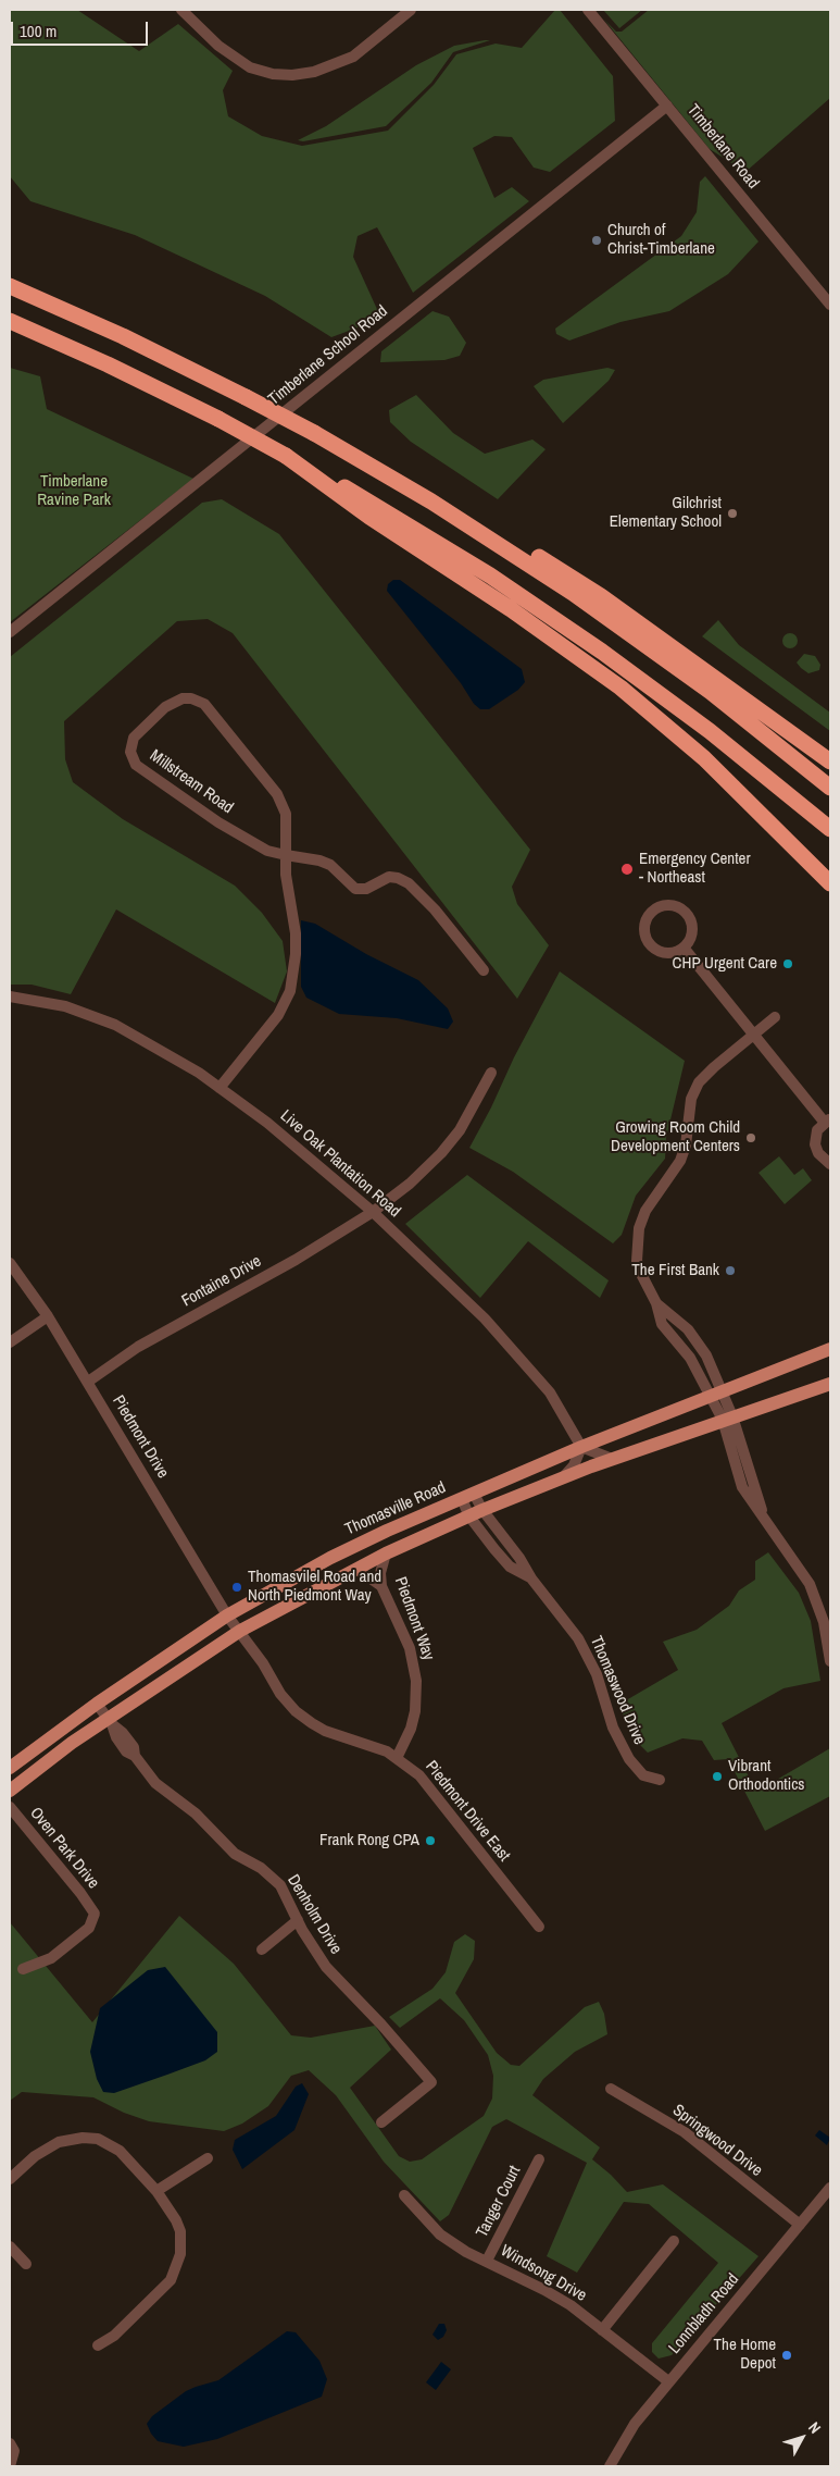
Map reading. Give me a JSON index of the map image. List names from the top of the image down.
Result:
{
  "streets": {
    "main road": ["Thomasville Road"],
    "street": [
      "Timberlane Road",
      "Timberlane School Road",
      "Millstream Road",
      "Live Oak Plantation Road",
      "Fontaine Drive",
      "Piedmont Drive",
      "Piedmont Way",
      "Thomaswood Drive",
      "Piedmont Drive East",
      "Oven Park Drive",
      "Denholm Drive",
      "Springwood Drive",
      "Tanger Court",
      "Windsong Drive",
      "Lonnbladh Road"
    ]
  },
  "crossings": [
    ["Timberlane Road", "Timberlane School Road"],
    ["Millstream Road", "Live Oak Plantation Road"],
    ["Live Oak Plantation Road", "Fontaine Drive"],
    ["Live Oak Plantation Road", "Thomasville Road"],
    ["Fontaine Drive", "Piedmont Drive"],
    ["Piedmont Drive", "Thomasville Road"],
    ["Piedmont Drive", "Piedmont Drive East"],
    ["Thomasville Road", "Thomaswood Drive"],
    ["Thomasville Road", "Denholm Drive"],
    ["Piedmont Way", "Piedmont Drive East"],
    ["Springwood Drive", "Lonnbladh Road"],
    ["Tanger Court", "Windsong Drive"],
    ["Windsong Drive", "Lonnbladh Road"]
  ],
  "parks": ["Timberlane Ravine Park"],
  "places": [
    "Church of Christ-Timberlane",
    "Gilchrist Elementary School",
    "Emergency Center - Northeast",
    "CHP Urgent Care",
    "Growing Room Child Development Centers",
    "The First Bank",
    "Thomasvilel Road and North Piedmont Way",
    "Vibrant Orthodontics",
    "Frank Rong CPA",
    "The Home Depot"
  ],
  "scale_bar": "100 m",
  "north": "top right"
}
